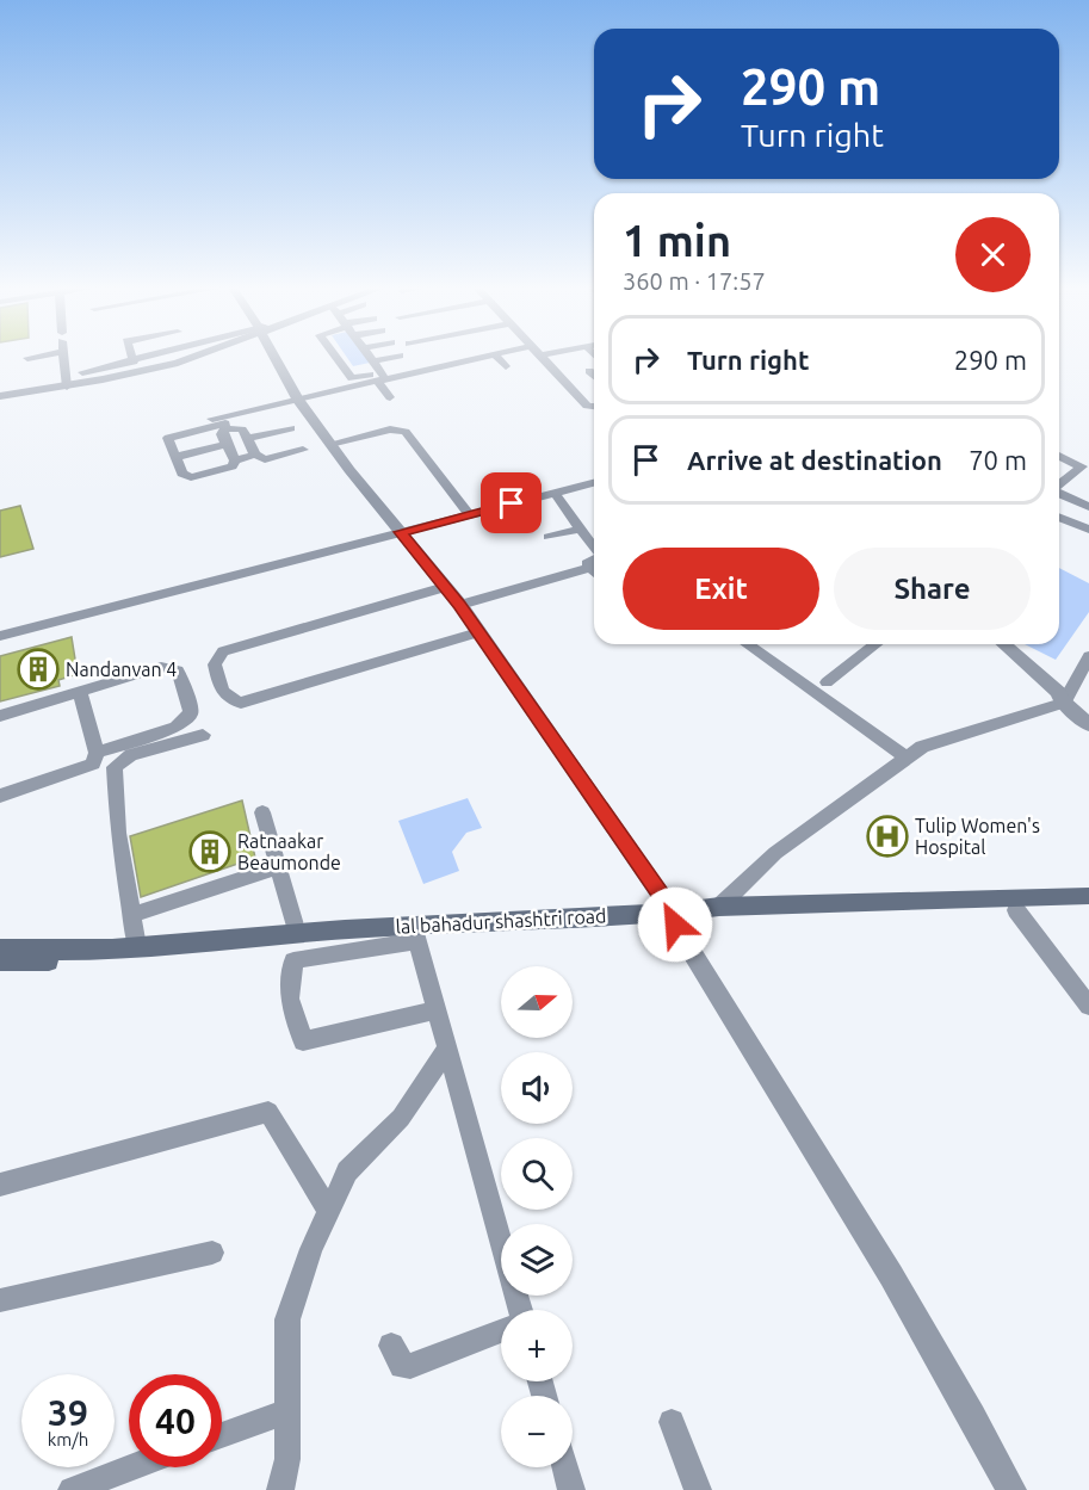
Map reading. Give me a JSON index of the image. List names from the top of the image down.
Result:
{
  "streets": {
    "main road": ["lal bahadur shashtri road"]
  },
  "places": {
    "building": ["Nandanvan 4", "Ratnaakar Beaumonde"],
    "hospital": ["Tulip Women's Hospital"]
  },
  "north": "right",
  "page": {
    "turn": ["290 m", "Turn right"],
    "heading": ["1 min", "360 m · 17:57"],
    "list": [
      {
        "name": "Turn right",
        "value": "290 m"
      },
      {
        "name": "Arrive at destination",
        "value": "70 m"
      }
    ],
    "buttons": ["Exit", "Share"],
    "map_buttons": ["+", "−"],
    "speed": "39 km/h",
    "limit": "40"
  }
}
